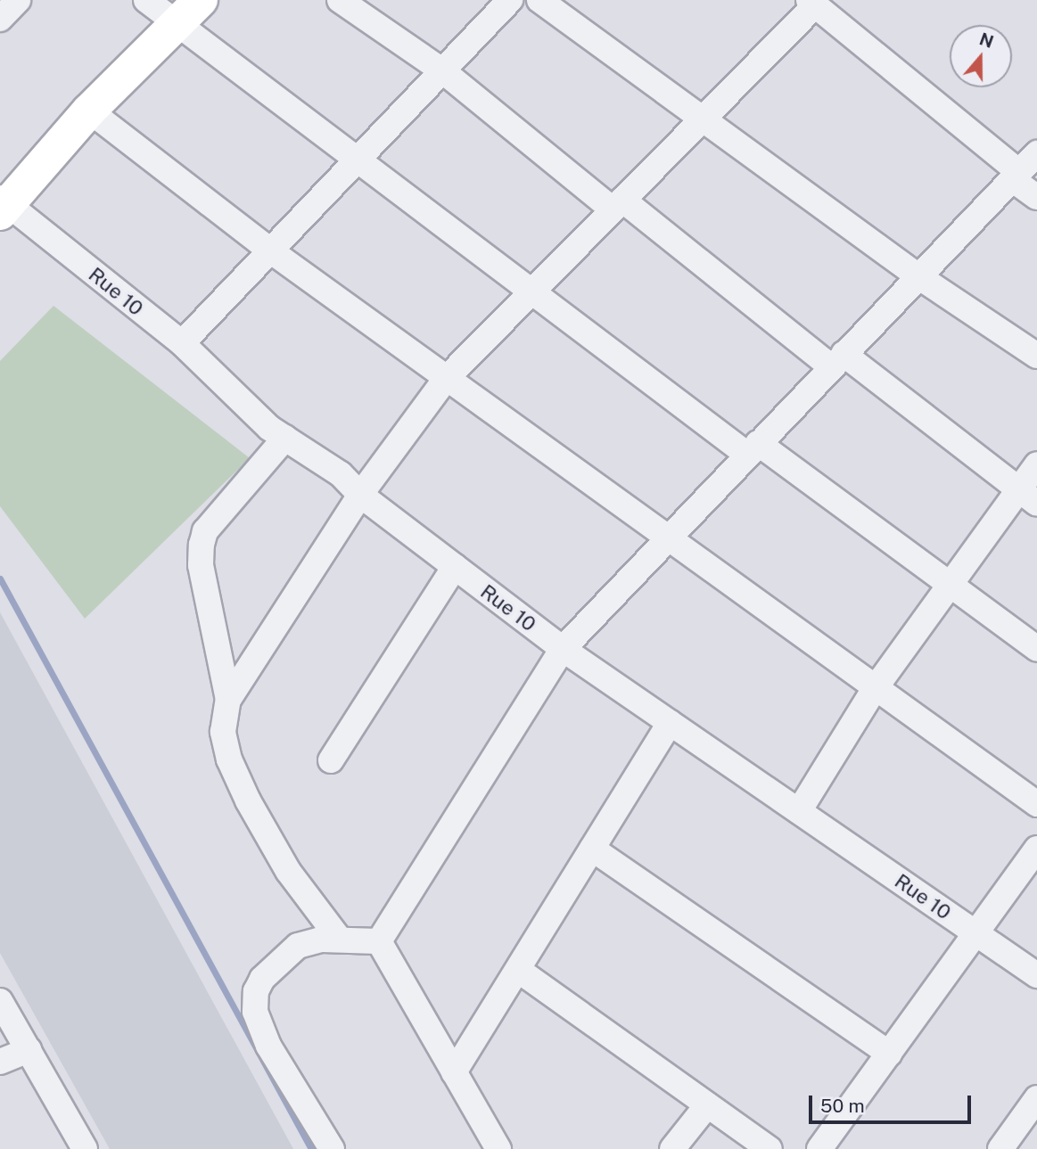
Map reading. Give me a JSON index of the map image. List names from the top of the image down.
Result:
{
  "streets": {
    "street": ["Rue 10"]
  },
  "scale_bar": "50 m",
  "north": "top"
}
